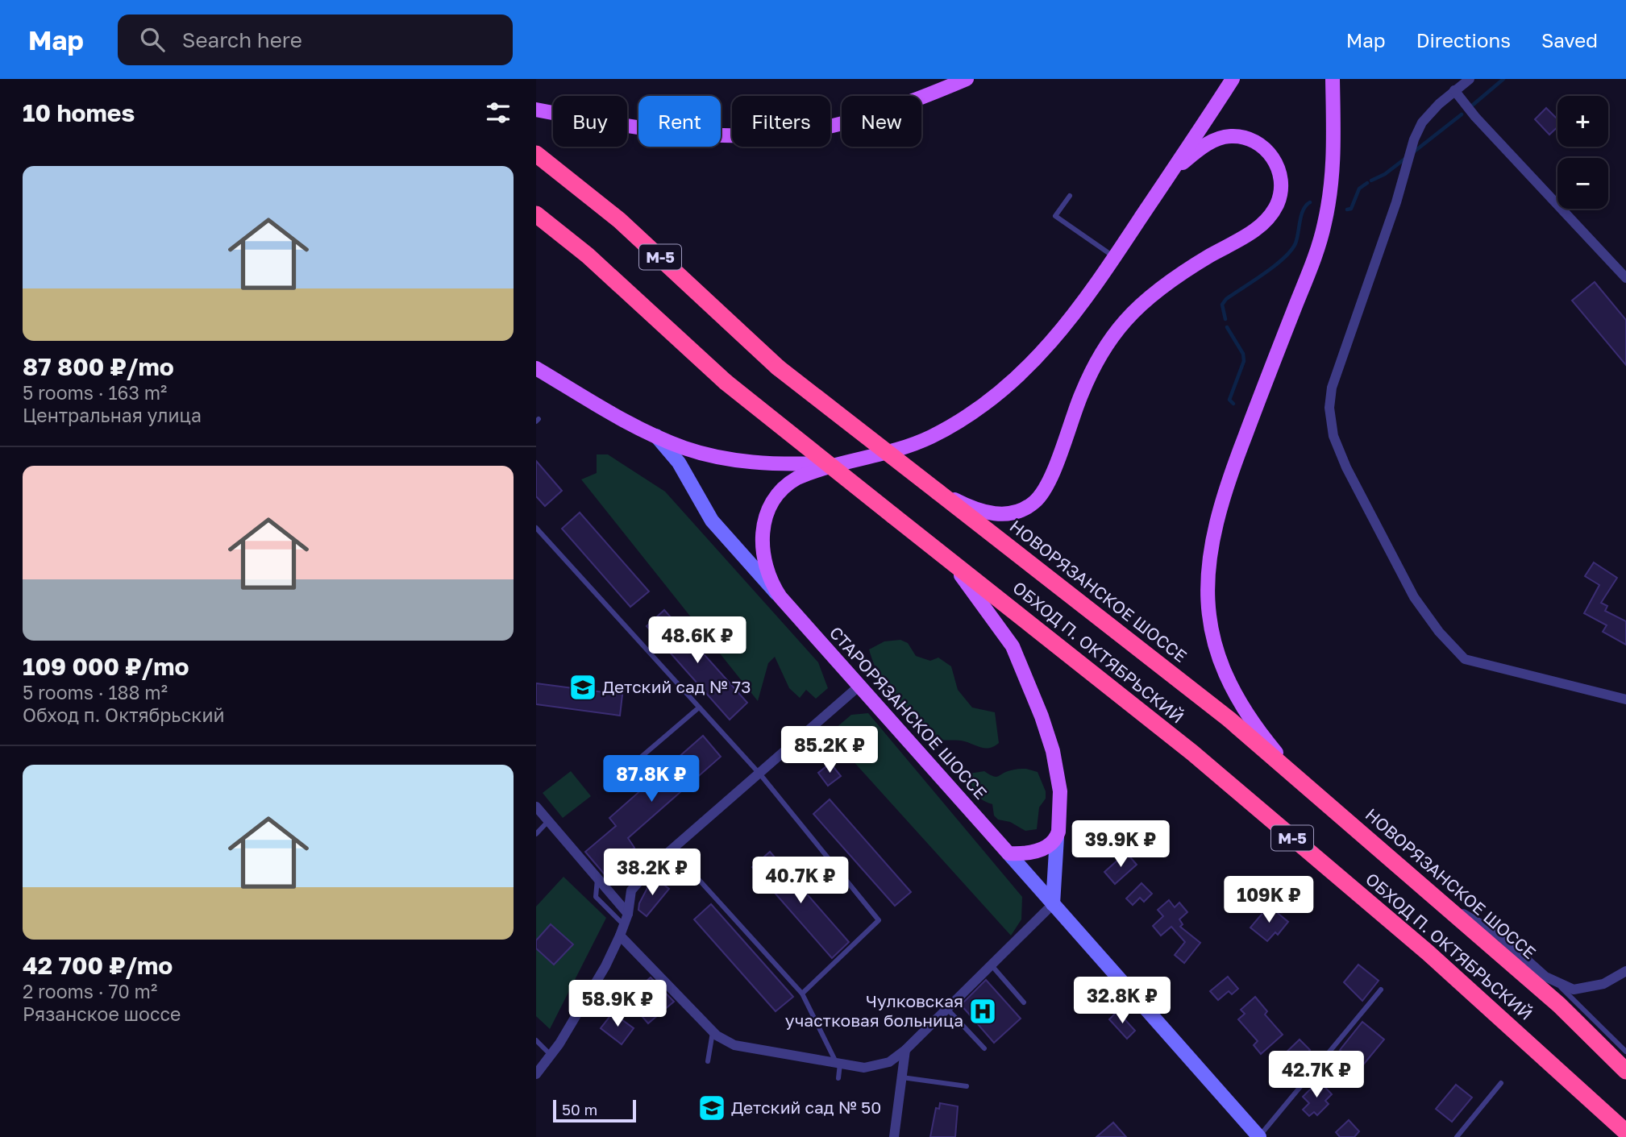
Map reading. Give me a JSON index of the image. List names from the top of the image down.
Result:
{
  "streets": {
    "highway": ["М-5", "НОВОРЯЗАНСКОЕ ШОССЕ", "ОБХОД П. ОКТЯБРЬСКИЙ"],
    "main road": ["СТАРОРЯЗАНСКОЕ ШОССЕ"]
  },
  "places": {
    "school or university": ["Детский сад № 73", "Детский сад № 50"],
    "hospital": ["Чулковская участковая больница"]
  },
  "scale_bar": "50 m",
  "page": {
    "header": "Map",
    "search": "Search here",
    "nav": ["Map", "Directions", "Saved"],
    "heading": "10 homes",
    "map_buttons": ["+", "−"],
    "chip": [
      "Buy",
      "Rent",
      "Filters",
      "New"
    ],
    "list": [
      {
        "name": "87 800 ₽/mo",
        "note": "5 rooms · 163 m² · Центральная улица"
      },
      {
        "name": "109 000 ₽/mo",
        "note": "5 rooms · 188 m² · Обход п. Октябрьский"
      },
      {
        "name": "42 700 ₽/mo",
        "note": "2 rooms · 70 m² · Рязанское шоссе"
      }
    ],
    "price": [
      "48.6K ₽",
      "85.2K ₽",
      "87.8K ₽",
      "39.9K ₽",
      "38.2K ₽",
      "40.7K ₽",
      "109K ₽",
      "32.8K ₽",
      "58.9K ₽",
      "42.7K ₽"
    ],
    "scale": "50 m"
  }
}
